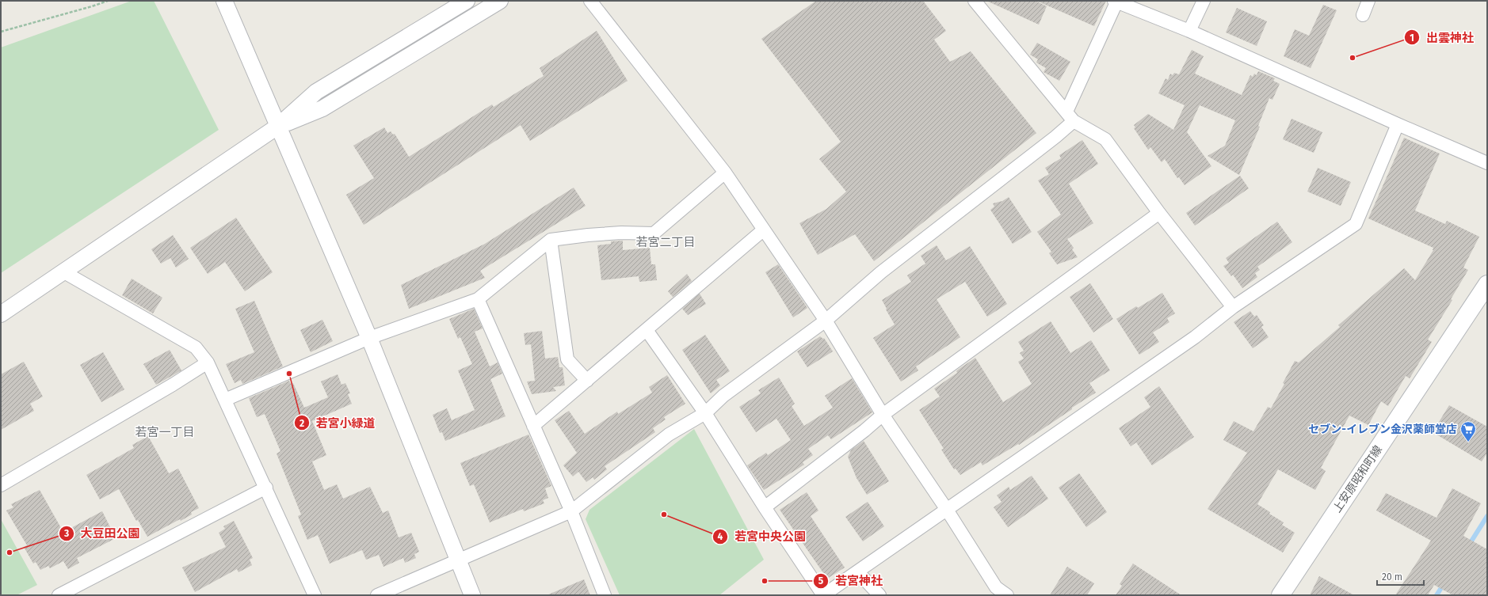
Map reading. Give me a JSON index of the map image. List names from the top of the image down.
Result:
{
  "streets": {
    "main road": ["上安原昭和町線"]
  },
  "districts": ["若宮二丁目", "若宮一丁目"],
  "places": {
    "other": [
      "出雲神社",
      "若宮小緑道",
      "若宮中央公園",
      "大豆田公園",
      "若宮神社"
    ],
    "supermarket": ["セブン-イレブン金沢薬師堂店"]
  },
  "scale_bar": "20 m"
}
